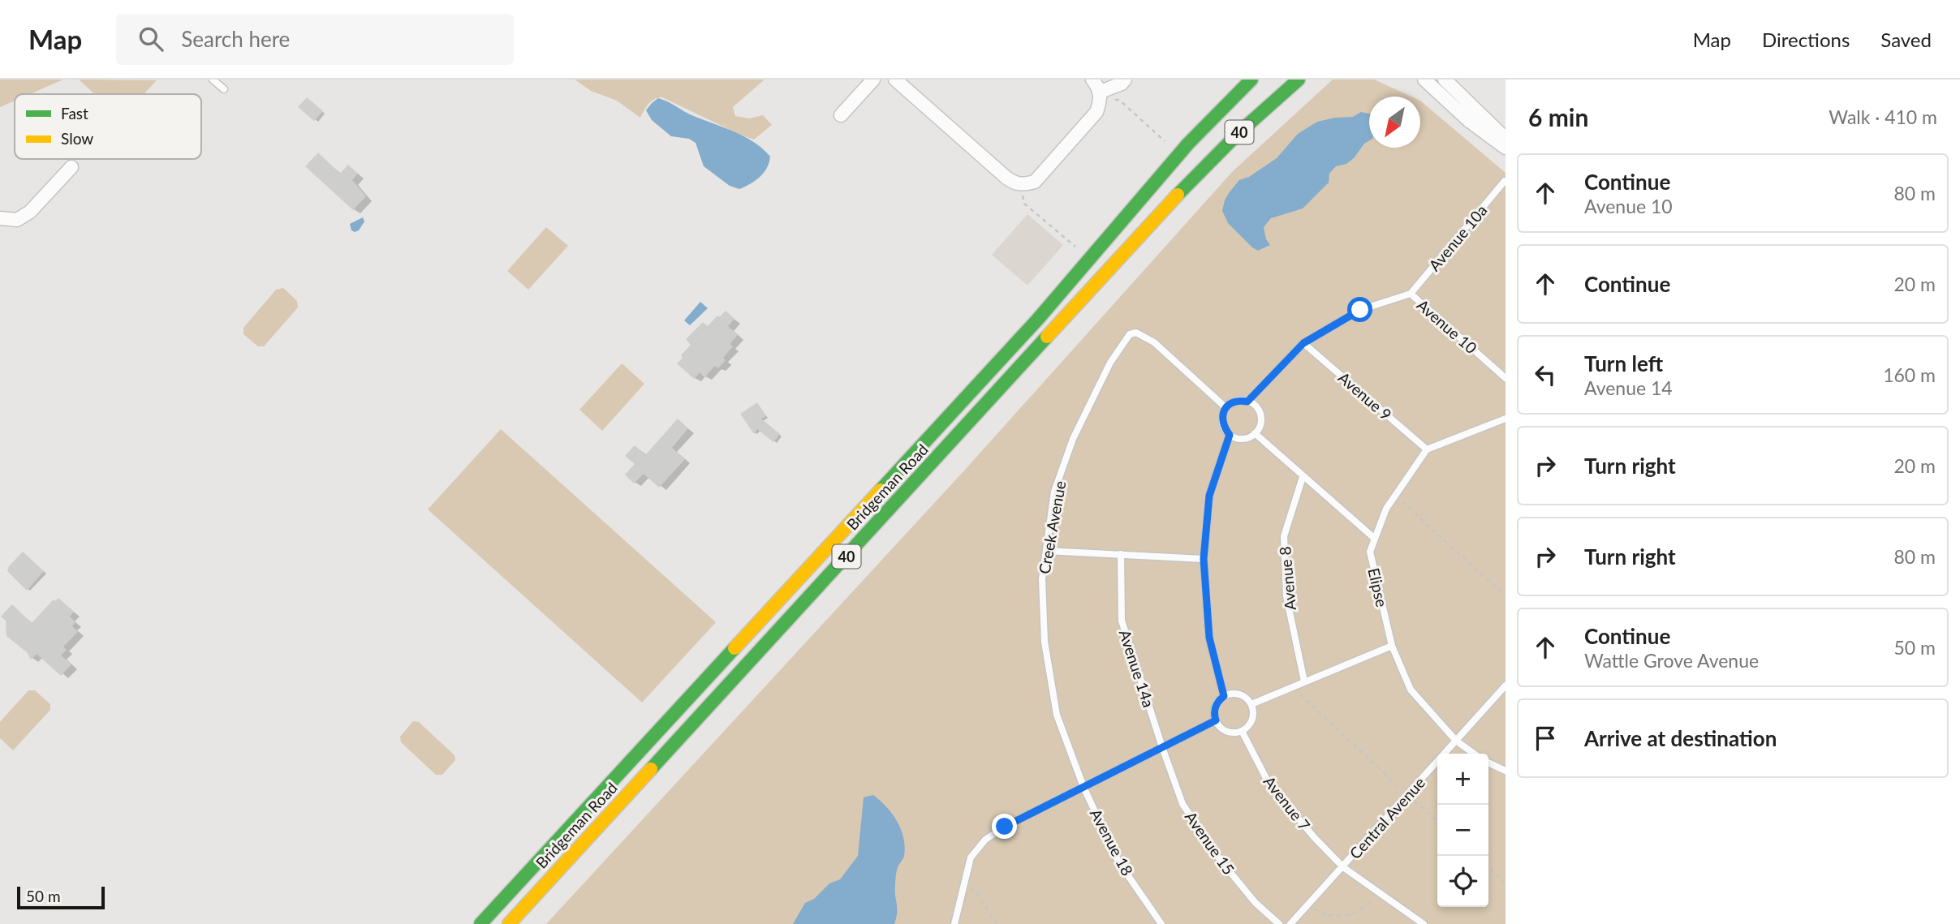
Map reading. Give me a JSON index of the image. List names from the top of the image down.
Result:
{
  "streets": {
    "main road": ["40", "Bridgeman Road"],
    "lane": [
      "Avenue 10a",
      "Avenue 10",
      "Avenue 9",
      "Creek Avenue",
      "Avenue 8",
      "Elipse",
      "Avenue 14a",
      "Avenue 7",
      "Central Avenue",
      "Avenue 18",
      "Avenue 15"
    ]
  },
  "crossings": [
    ["Avenue 10a", "Avenue 10"],
    ["Avenue 10", "Avenue 9"],
    ["Avenue 10", "Creek Avenue"],
    ["Avenue 9", "Elipse"],
    ["Creek Avenue", "Avenue 18"],
    ["Elipse", "Central Avenue"],
    ["Avenue 14a", "Avenue 15"],
    ["Avenue 7", "Central Avenue"]
  ],
  "legend": ["Fast", "Slow"],
  "scale_bar": "50 m",
  "north": "bottom left",
  "page": {
    "header": "Map",
    "search": "Search here",
    "nav": ["Map", "Directions", "Saved"],
    "heading": ["6 min", "Walk · 410 m"],
    "list": [
      ["Continue", "Avenue 10", "80 m"],
      ["Continue", "20 m"],
      ["Turn left", "Avenue 14", "160 m"],
      ["Turn right", "20 m"],
      ["Turn right", "80 m"],
      ["Continue", "Wattle Grove Avenue", "50 m"],
      "Arrive at destination"
    ],
    "map_buttons": ["+", "−"],
    "scale": "50 m"
  }
}
